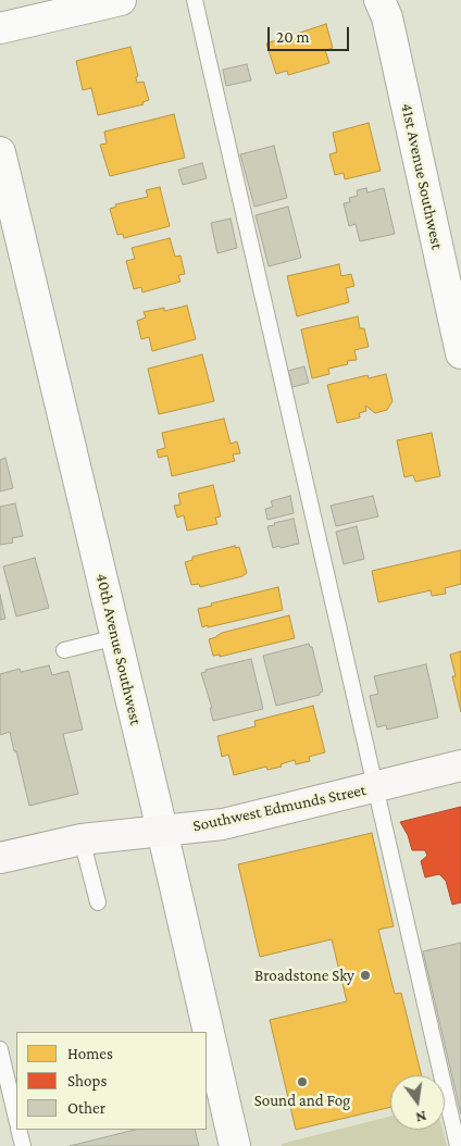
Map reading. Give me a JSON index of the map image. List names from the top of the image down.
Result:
{
  "streets": {
    "street": ["41st Avenue Southwest", "40th Avenue Southwest", "Southwest Edmunds Street"]
  },
  "crossings": [
    ["40th Avenue Southwest", "Southwest Edmunds Street"]
  ],
  "places": ["Broadstone Sky", "Sound and Fog"],
  "legend": ["Homes", "Shops", "Other"],
  "scale_bar": "20 m",
  "north": "bottom"
}
